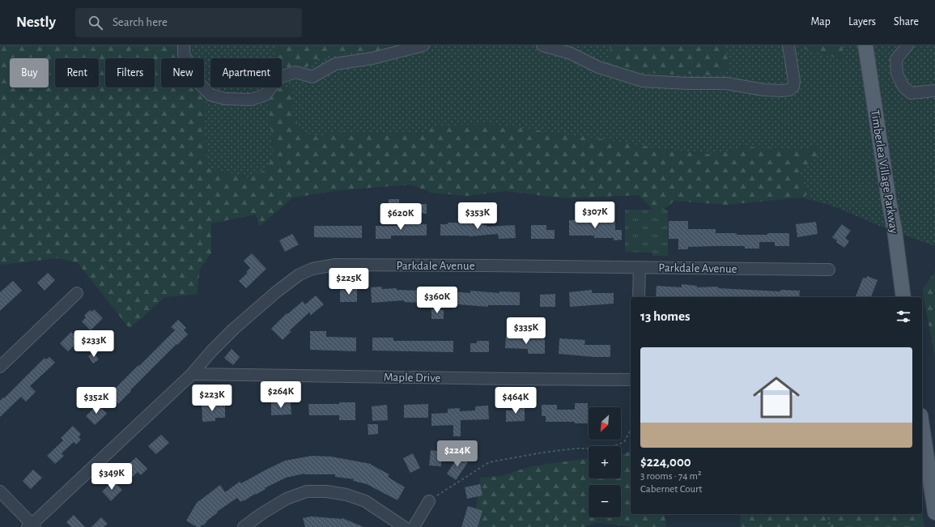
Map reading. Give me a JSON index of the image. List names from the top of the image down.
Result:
{
  "streets": {
    "main road": ["Timberlea Village Parkway"],
    "street": ["Parkdale Avenue", "Maple Drive"]
  },
  "crossings": [
    ["Parkdale Avenue", "Maple Drive"]
  ],
  "north": "bottom left",
  "page": {
    "header": "Nestly",
    "search": "Search here",
    "nav": ["Map", "Layers", "Share"],
    "chip": [
      "Buy",
      "Rent",
      "Filters",
      "New",
      "Apartment"
    ],
    "price": [
      "$307K",
      "$353K",
      "$620K",
      "$225K",
      "$360K",
      "$335K",
      "$233K",
      "$264K",
      "$223K",
      "$352K",
      "$464K",
      "$224K",
      "$349K"
    ],
    "heading": "13 homes",
    "list": [
      {
        "name": "$224,000",
        "note": "3 rooms · 74 m² · Cabernet Court"
      }
    ],
    "map_buttons": ["+", "−"]
  }
}
